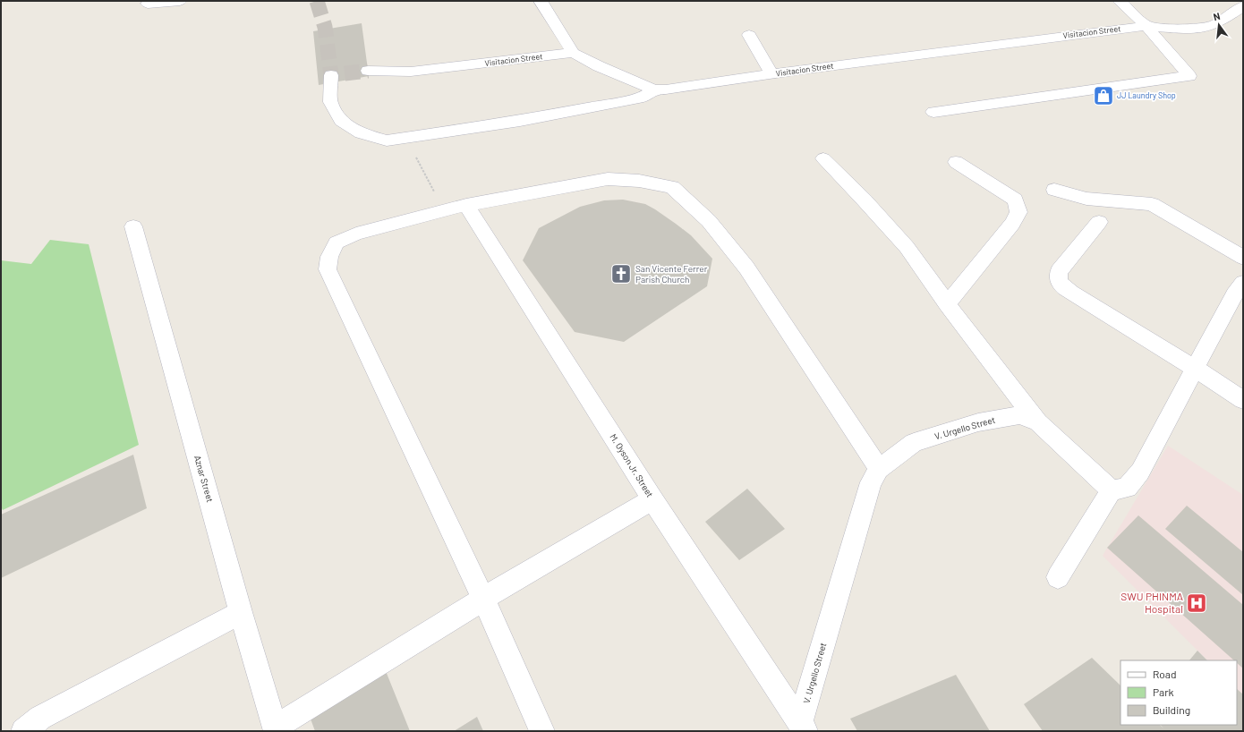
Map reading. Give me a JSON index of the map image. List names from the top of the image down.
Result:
{
  "streets": {
    "street": [
      "Visitacion Street",
      "V. Urgello Street",
      "M. Oyson Jr. Street",
      "Aznar Street"
    ]
  },
  "crossings": [
    ["V. Urgello Street", "M. Oyson Jr. Street"]
  ],
  "places": {
    "shop": ["JJ Laundry Shop"],
    "church": ["San Vicente Ferrer Parish Church"],
    "hospital": ["SWU PHINMA Hospital"]
  },
  "legend": ["Road", "Park", "Building"],
  "north": "top"
}
